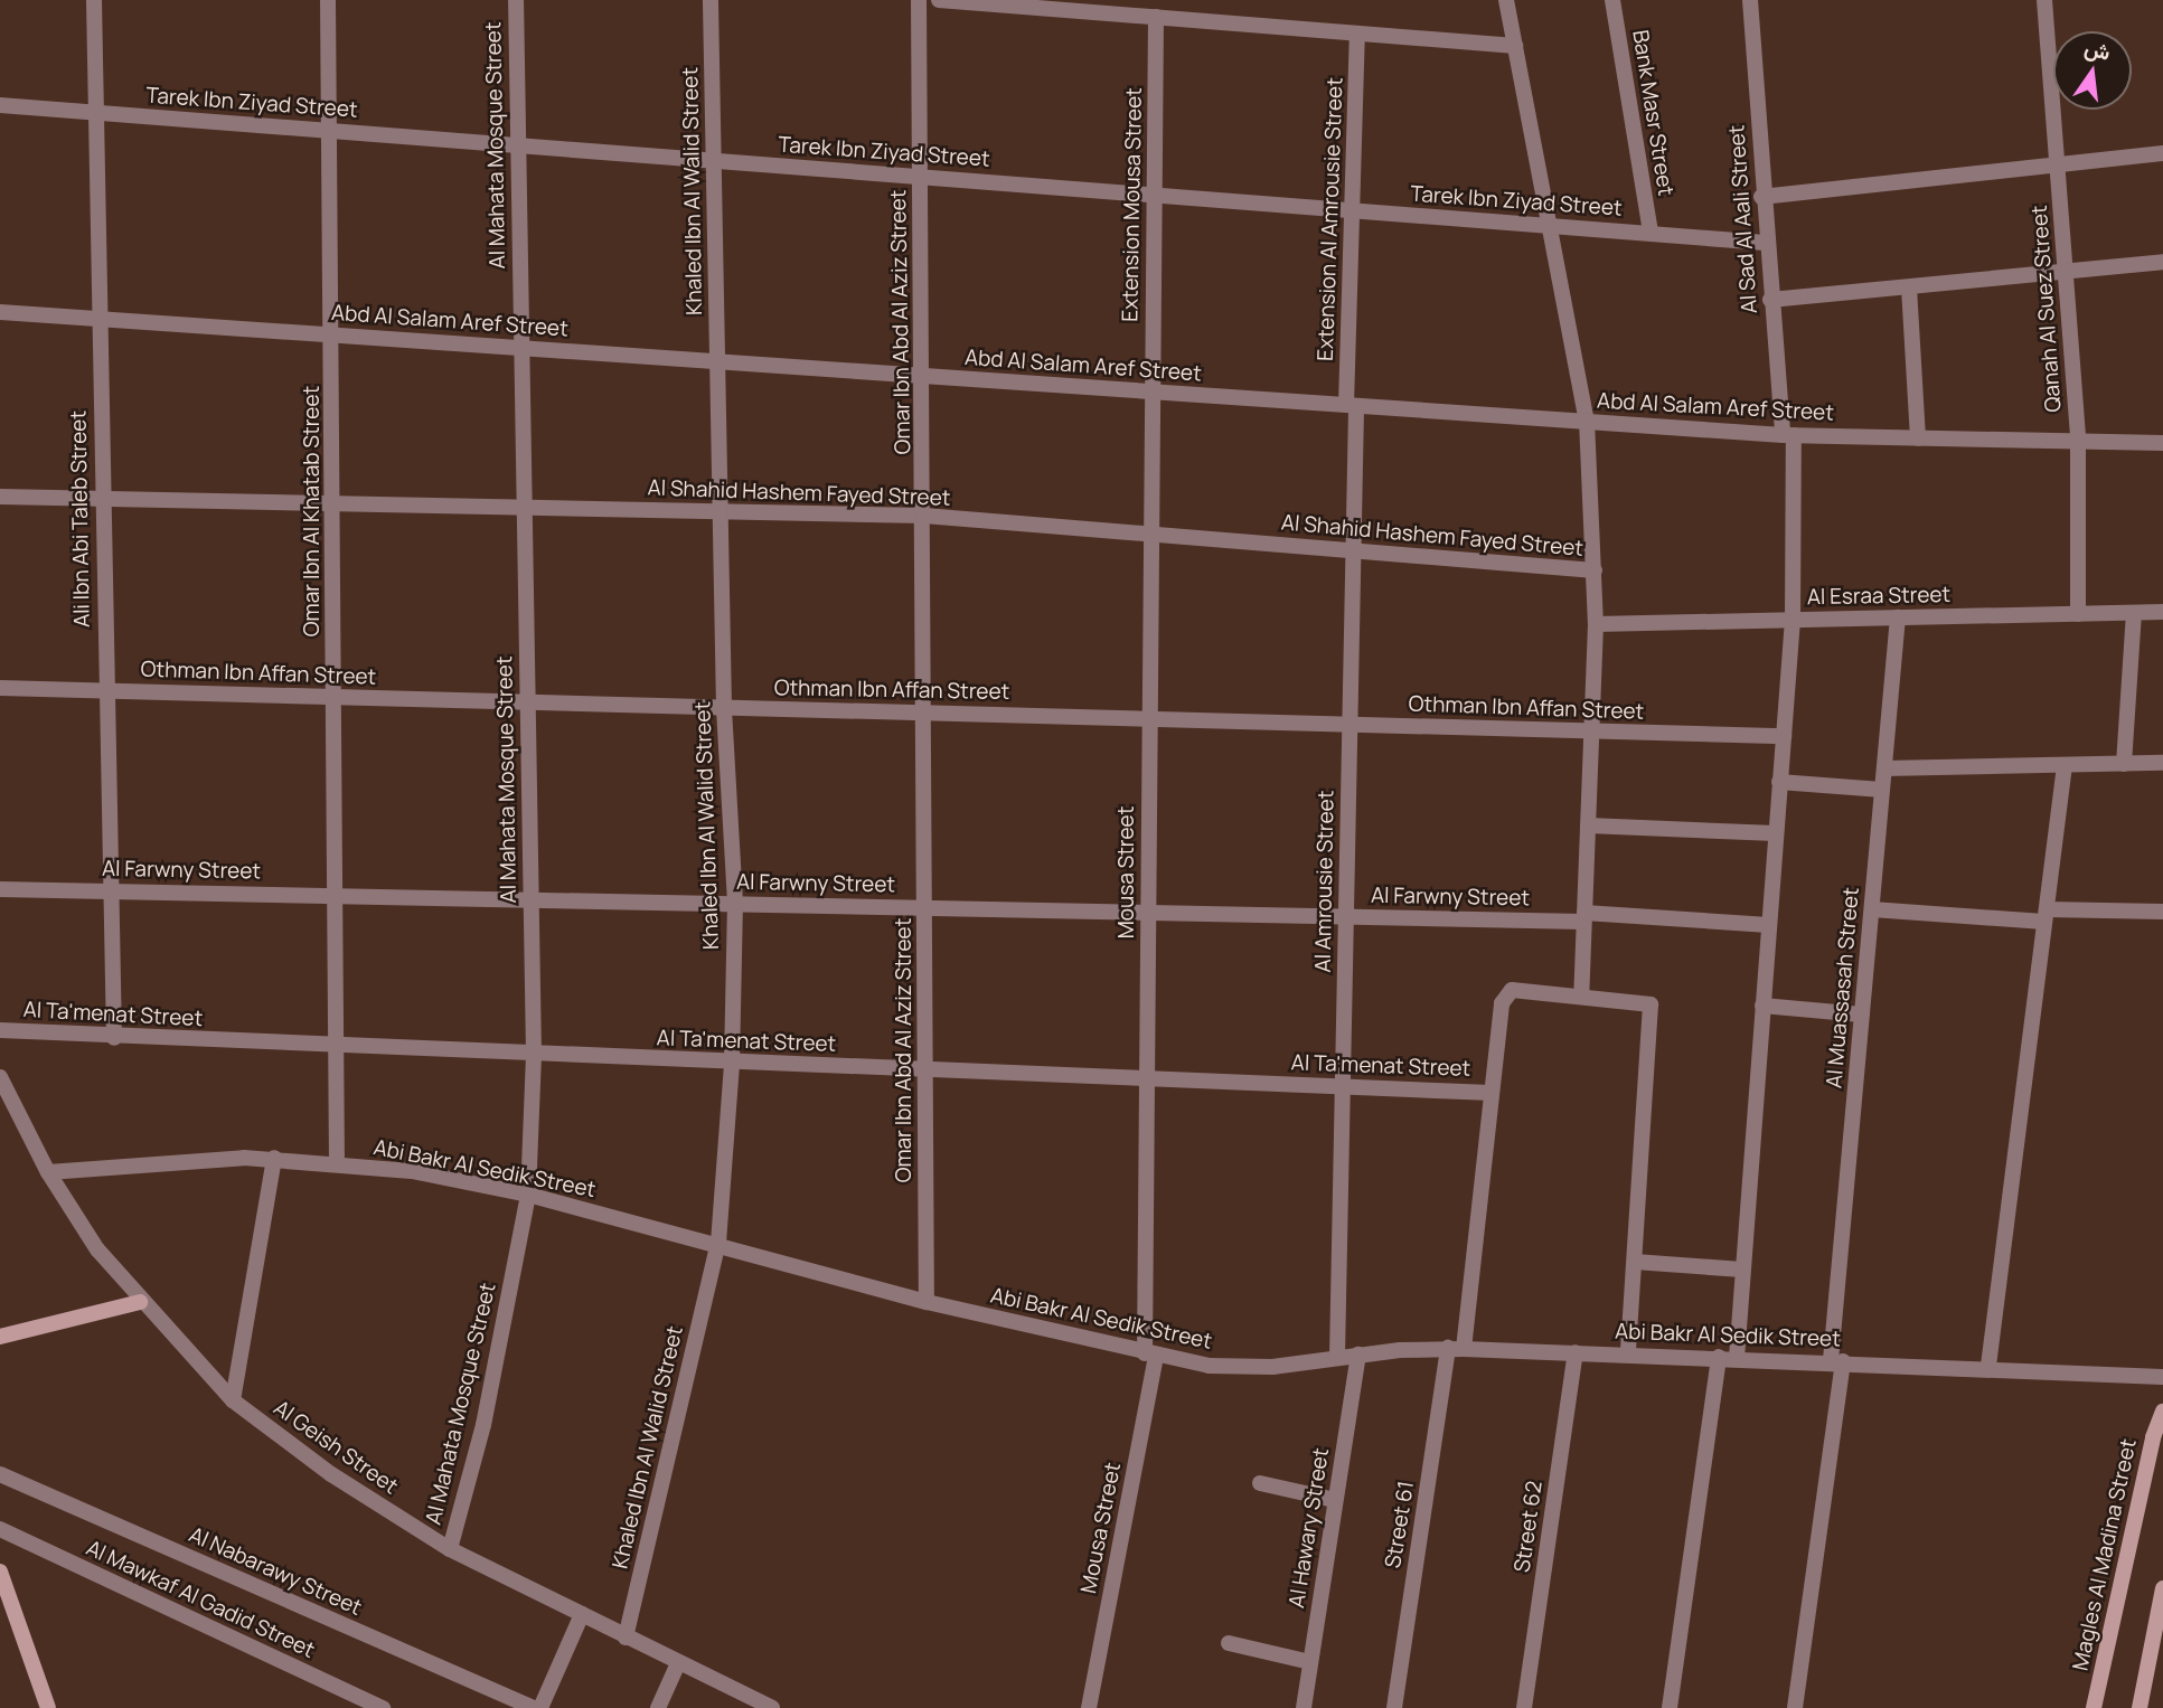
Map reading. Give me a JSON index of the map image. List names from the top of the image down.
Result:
{
  "streets": {
    "street": [
      "Tarek Ibn Ziyad Street",
      "Bank Masr Street",
      "Al Mahata Mosque Street",
      "Khaled Ibn Al Walid Street",
      "Extension Mousa Street",
      "Extension Al Amrousie Street",
      "Al Sad Al Aali Street",
      "Qanah Al Suez Street",
      "Abd Al Salam Aref Street",
      "Omar Ibn Abd Al Aziz Street",
      "Al Shahid Hashem Fayed Street",
      "Omar Ibn Al Khatab Street",
      "Ali Ibn Abi Taleb Street",
      "Al Esraa Street",
      "Othman Ibn Affan Street",
      "Al Farwny Street",
      "Mousa Street",
      "Al Amrousie Street",
      "Al Muassasah Street",
      "Al Ta'menat Street",
      "Abi Bakr Al Sedik Street",
      "Al Geish Street",
      "Street 61",
      "Street 62",
      "Al Hawary Street",
      "Magles Al Madina Street",
      "Al Nabarawy Street",
      "Al Mawkaf Al Gadid Street"
    ]
  },
  "crossings": [
    ["Tarek Ibn Ziyad Street", "Bank Masr Street"],
    ["Tarek Ibn Ziyad Street", "Al Mahata Mosque Street"],
    ["Tarek Ibn Ziyad Street", "Khaled Ibn Al Walid Street"],
    ["Tarek Ibn Ziyad Street", "Extension Mousa Street"],
    ["Tarek Ibn Ziyad Street", "Extension Al Amrousie Street"],
    ["Tarek Ibn Ziyad Street", "Al Sad Al Aali Street"],
    ["Tarek Ibn Ziyad Street", "Omar Ibn Abd Al Aziz Street"],
    ["Tarek Ibn Ziyad Street", "Omar Ibn Al Khatab Street"],
    ["Tarek Ibn Ziyad Street", "Ali Ibn Abi Taleb Street"],
    ["Al Mahata Mosque Street", "Abd Al Salam Aref Street"],
    ["Al Mahata Mosque Street", "Al Shahid Hashem Fayed Street"],
    ["Al Mahata Mosque Street", "Othman Ibn Affan Street"],
    ["Al Mahata Mosque Street", "Al Farwny Street"],
    ["Al Mahata Mosque Street", "Al Ta'menat Street"],
    ["Al Mahata Mosque Street", "Abi Bakr Al Sedik Street"],
    ["Al Mahata Mosque Street", "Al Geish Street"],
    ["Khaled Ibn Al Walid Street", "Abd Al Salam Aref Street"],
    ["Khaled Ibn Al Walid Street", "Al Shahid Hashem Fayed Street"],
    ["Khaled Ibn Al Walid Street", "Othman Ibn Affan Street"],
    ["Khaled Ibn Al Walid Street", "Al Farwny Street"],
    ["Khaled Ibn Al Walid Street", "Al Ta'menat Street"],
    ["Khaled Ibn Al Walid Street", "Abi Bakr Al Sedik Street"],
    ["Khaled Ibn Al Walid Street", "Al Geish Street"],
    ["Extension Mousa Street", "Abd Al Salam Aref Street"],
    ["Extension Mousa Street", "Mousa Street"],
    ["Extension Al Amrousie Street", "Abd Al Salam Aref Street"],
    ["Extension Al Amrousie Street", "Al Amrousie Street"],
    ["Al Sad Al Aali Street", "Abd Al Salam Aref Street"],
    ["Al Sad Al Aali Street", "Al Esraa Street"],
    ["Al Sad Al Aali Street", "Othman Ibn Affan Street"],
    ["Al Sad Al Aali Street", "Al Farwny Street"],
    ["Al Sad Al Aali Street", "Abi Bakr Al Sedik Street"],
    ["Qanah Al Suez Street", "Abd Al Salam Aref Street"],
    ["Qanah Al Suez Street", "Al Esraa Street"],
    ["Abd Al Salam Aref Street", "Omar Ibn Abd Al Aziz Street"],
    ["Abd Al Salam Aref Street", "Omar Ibn Al Khatab Street"],
    ["Abd Al Salam Aref Street", "Ali Ibn Abi Taleb Street"],
    ["Abd Al Salam Aref Street", "Mousa Street"],
    ["Abd Al Salam Aref Street", "Al Amrousie Street"],
    ["Omar Ibn Abd Al Aziz Street", "Al Shahid Hashem Fayed Street"],
    ["Omar Ibn Abd Al Aziz Street", "Othman Ibn Affan Street"],
    ["Omar Ibn Abd Al Aziz Street", "Al Farwny Street"],
    ["Omar Ibn Abd Al Aziz Street", "Al Ta'menat Street"],
    ["Omar Ibn Abd Al Aziz Street", "Abi Bakr Al Sedik Street"],
    ["Al Shahid Hashem Fayed Street", "Omar Ibn Al Khatab Street"],
    ["Al Shahid Hashem Fayed Street", "Ali Ibn Abi Taleb Street"],
    ["Al Shahid Hashem Fayed Street", "Mousa Street"],
    ["Al Shahid Hashem Fayed Street", "Al Amrousie Street"],
    ["Omar Ibn Al Khatab Street", "Othman Ibn Affan Street"],
    ["Omar Ibn Al Khatab Street", "Al Farwny Street"],
    ["Omar Ibn Al Khatab Street", "Al Ta'menat Street"],
    ["Omar Ibn Al Khatab Street", "Abi Bakr Al Sedik Street"],
    ["Ali Ibn Abi Taleb Street", "Othman Ibn Affan Street"],
    ["Ali Ibn Abi Taleb Street", "Al Farwny Street"],
    ["Ali Ibn Abi Taleb Street", "Al Ta'menat Street"],
    ["Al Esraa Street", "Al Muassasah Street"],
    ["Othman Ibn Affan Street", "Mousa Street"],
    ["Othman Ibn Affan Street", "Al Amrousie Street"],
    ["Al Farwny Street", "Mousa Street"],
    ["Al Farwny Street", "Al Amrousie Street"],
    ["Mousa Street", "Al Ta'menat Street"],
    ["Mousa Street", "Abi Bakr Al Sedik Street"],
    ["Al Amrousie Street", "Al Ta'menat Street"],
    ["Al Amrousie Street", "Abi Bakr Al Sedik Street"],
    ["Al Muassasah Street", "Abi Bakr Al Sedik Street"],
    ["Al Ta'menat Street", "Street 61"],
    ["Abi Bakr Al Sedik Street", "Al Geish Street"],
    ["Abi Bakr Al Sedik Street", "Street 61"],
    ["Abi Bakr Al Sedik Street", "Street 62"],
    ["Abi Bakr Al Sedik Street", "Al Hawary Street"]
  ],
  "north": "top"
}
